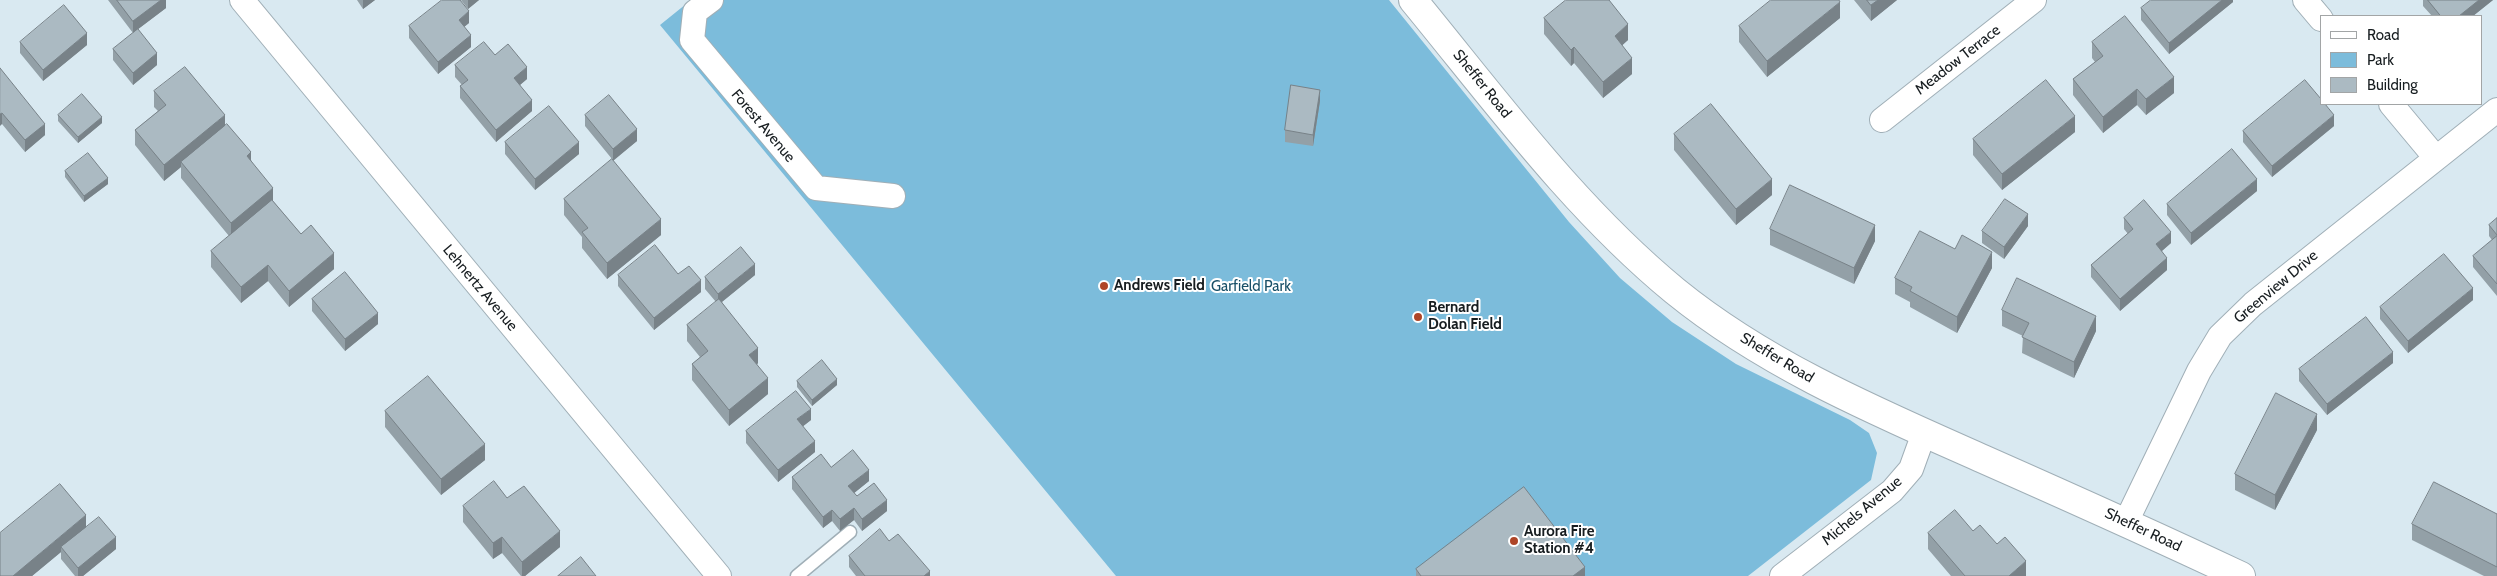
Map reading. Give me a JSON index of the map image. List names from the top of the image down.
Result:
{
  "streets": {
    "street": [
      "Meadow Terrace",
      "Sheffer Road",
      "Forest Avenue",
      "Greenview Drive",
      "Lehnertz Avenue",
      "Michels Avenue"
    ]
  },
  "crossings": [
    ["Sheffer Road", "Greenview Drive"],
    ["Sheffer Road", "Michels Avenue"]
  ],
  "parks": ["Garfield Park"],
  "places": ["Andrews Field", "Bernard Dolan Field", "Aurora Fire Station #4"],
  "legend": ["Road", "Park", "Building"]
}
